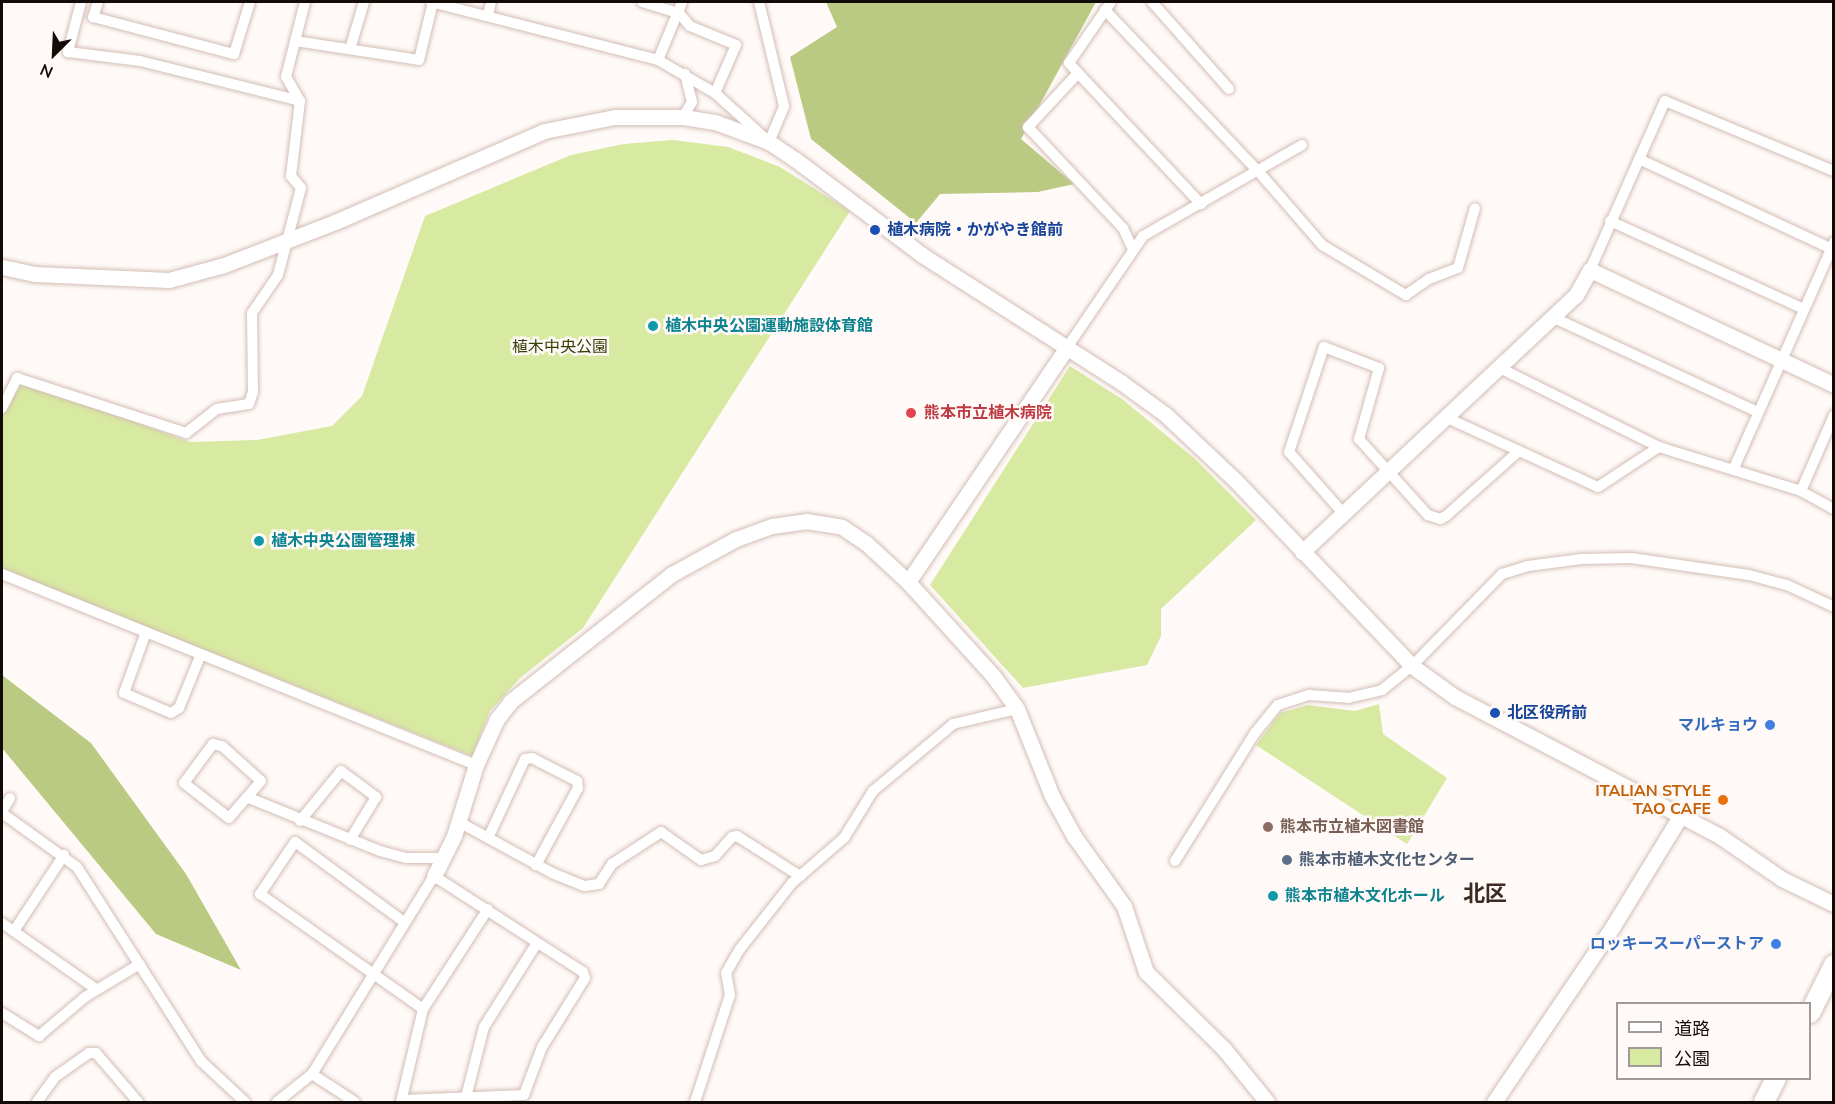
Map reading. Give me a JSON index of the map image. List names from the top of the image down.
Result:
{
  "districts": ["北区"],
  "parks": ["植木中央公園"],
  "places": [
    "植木病院・かがやき館前",
    "植木中央公園運動施設体育館",
    "熊本市立植木病院",
    "植木中央公園管理棟",
    "北区役所前",
    "マルキョウ",
    "ITALIAN STYLE TAO CAFE",
    "熊本市立植木図書館",
    "熊本市植木文化センター",
    "熊本市植木文化ホール",
    "ロッキースーパーストア"
  ],
  "legend": ["道路", "公園"],
  "north": "bottom left"
}
